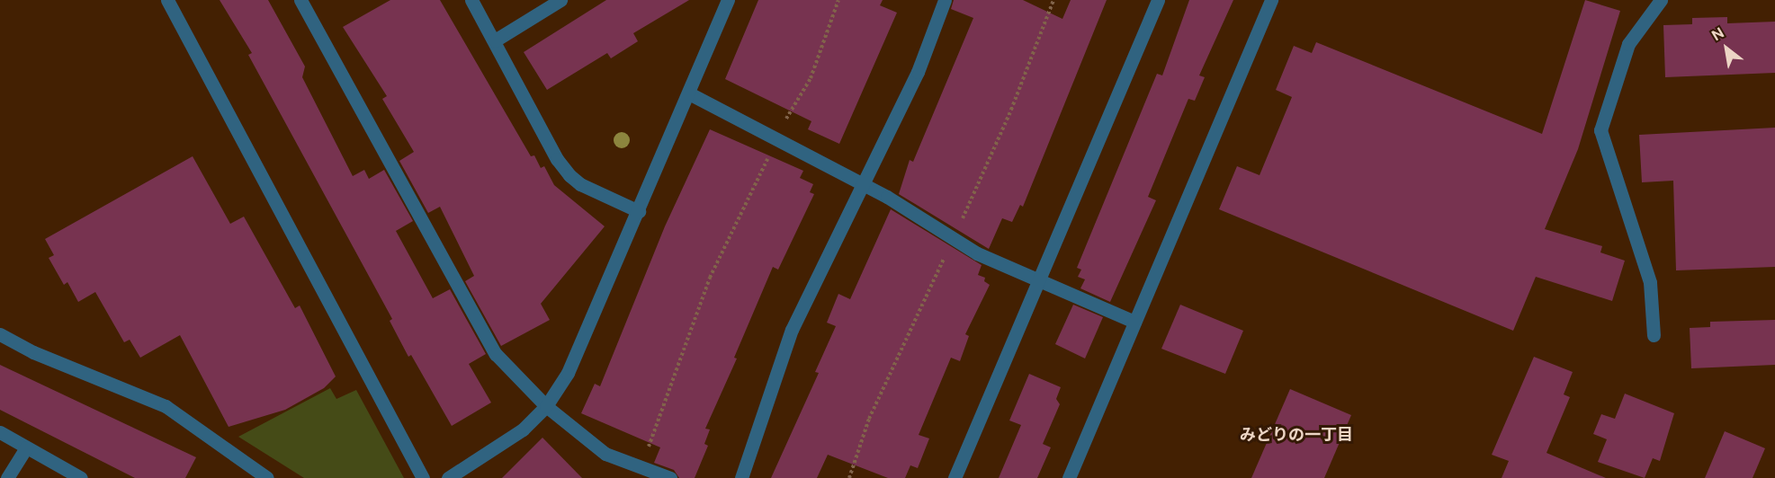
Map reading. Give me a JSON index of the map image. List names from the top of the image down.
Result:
{
  "districts": ["みどりの一丁目"],
  "north": "top left"
}
